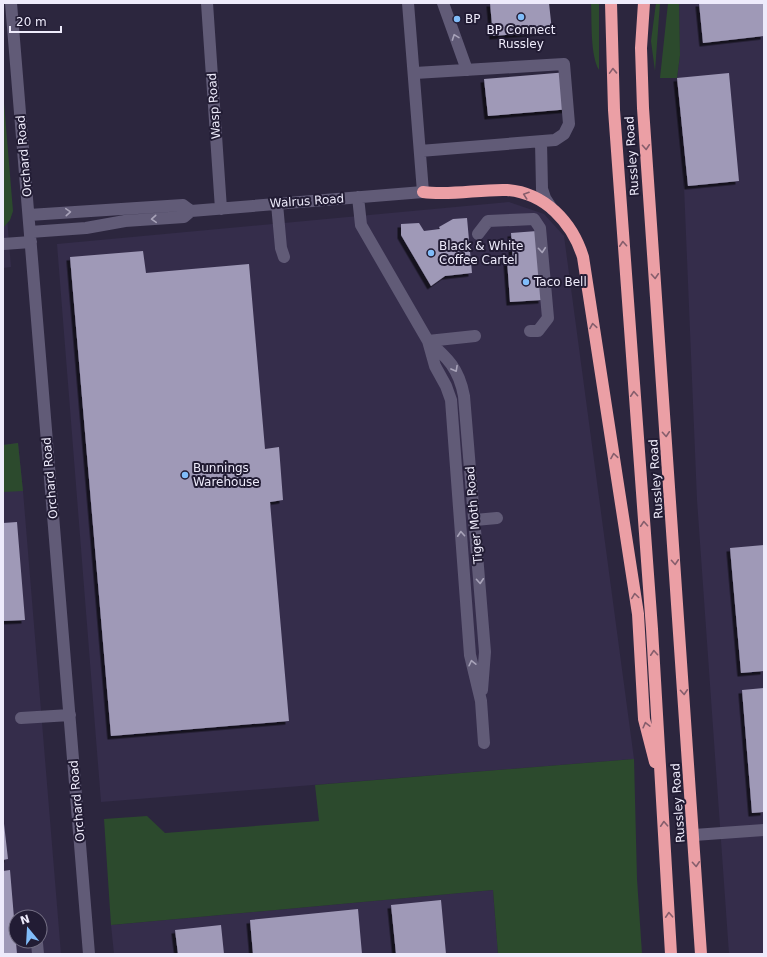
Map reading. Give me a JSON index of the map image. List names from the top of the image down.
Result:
{
  "streets": {
    "highway": ["Russley Road"],
    "street": [
      "Wasp Road",
      "Orchard Road",
      "Walrus Road",
      "Tiger Moth Road"
    ]
  },
  "crossings": [
    ["Wasp Road", "Walrus Road"],
    ["Orchard Road", "Walrus Road"],
    ["Walrus Road", "Tiger Moth Road"]
  ],
  "places": [
    "BP Connect Russley",
    "BP",
    "Black & White Coffee Cartel",
    "Taco Bell",
    "Bunnings Warehouse"
  ],
  "scale_bar": "20 m",
  "north": "top"
}
